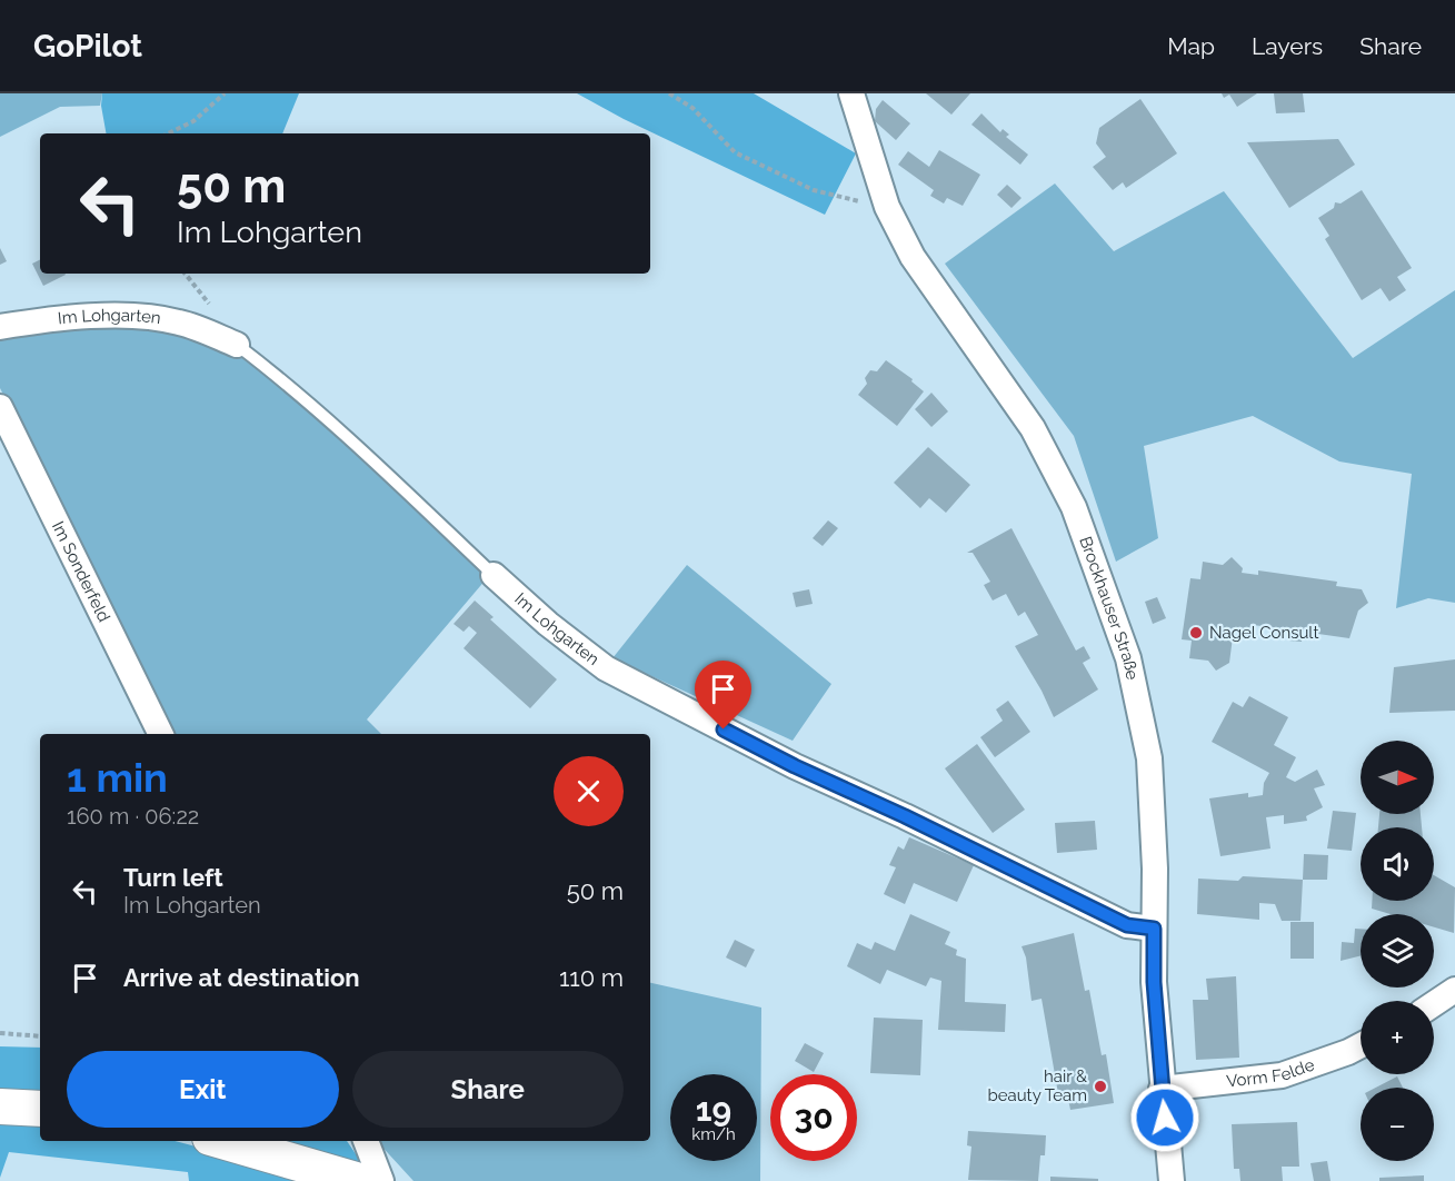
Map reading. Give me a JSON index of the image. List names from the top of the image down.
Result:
{
  "streets": {
    "street": [
      "Im Lohgarten",
      "Im Sonderfeld",
      "Brockhauser Straße",
      "Vorm Felde"
    ]
  },
  "crossings": [
    ["Im Lohgarten", "Brockhauser Straße"],
    ["Brockhauser Straße", "Vorm Felde"]
  ],
  "places": ["Nagel Consult", "hair & beauty Team"],
  "north": "right",
  "page": {
    "header": "GoPilot",
    "nav": ["Map", "Layers", "Share"],
    "turn": ["50 m", "Im Lohgarten"],
    "heading": ["1 min", "160 m · 06:22"],
    "map_buttons": ["+", "−"],
    "list": [
      {
        "name": "Turn left",
        "note": "Im Lohgarten",
        "value": "50 m"
      },
      {
        "name": "Arrive at destination",
        "value": "110 m"
      }
    ],
    "buttons": ["Exit", "Share"],
    "speed": "19 km/h",
    "limit": "30"
  }
}
